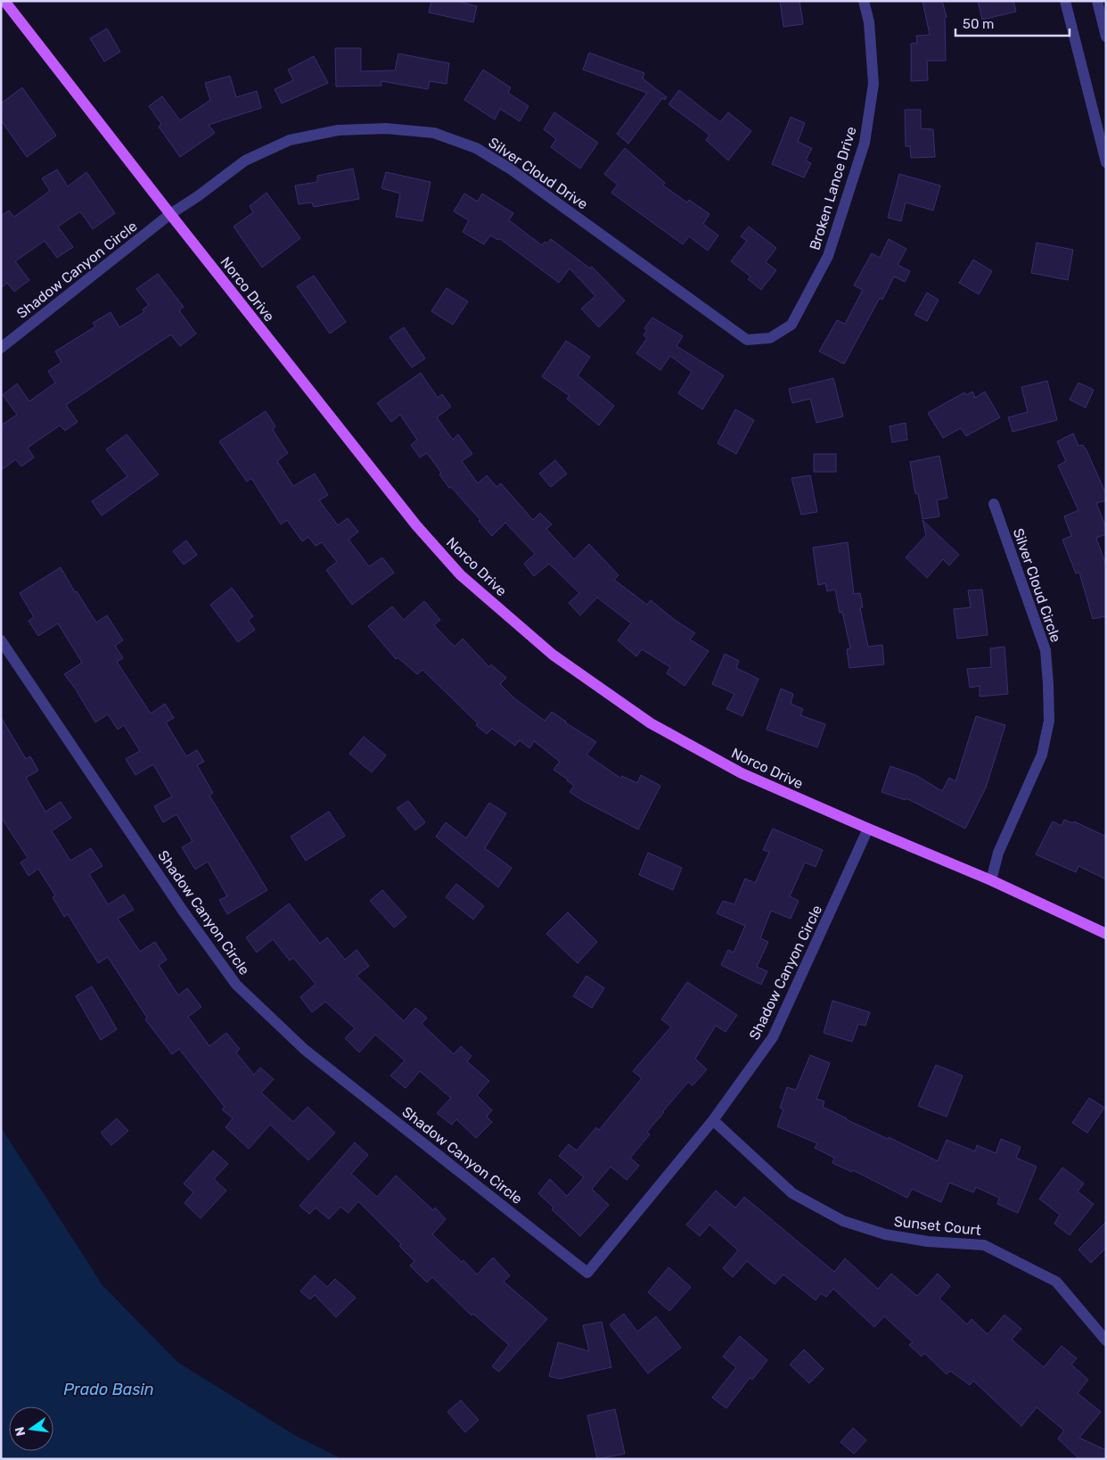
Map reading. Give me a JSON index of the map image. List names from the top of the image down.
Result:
{
  "streets": {
    "main road": ["Norco Drive"],
    "street": [
      "Silver Cloud Drive",
      "Broken Lance Drive",
      "Shadow Canyon Circle",
      "Silver Cloud Circle",
      "Sunset Court"
    ]
  },
  "crossings": [
    ["Silver Cloud Drive", "Broken Lance Drive"],
    ["Silver Cloud Drive", "Shadow Canyon Circle"],
    ["Silver Cloud Drive", "Norco Drive"],
    ["Shadow Canyon Circle", "Norco Drive"],
    ["Shadow Canyon Circle", "Sunset Court"],
    ["Norco Drive", "Silver Cloud Circle"]
  ],
  "water": ["Prado Basin"],
  "scale_bar": "50 m",
  "north": "left"
}
